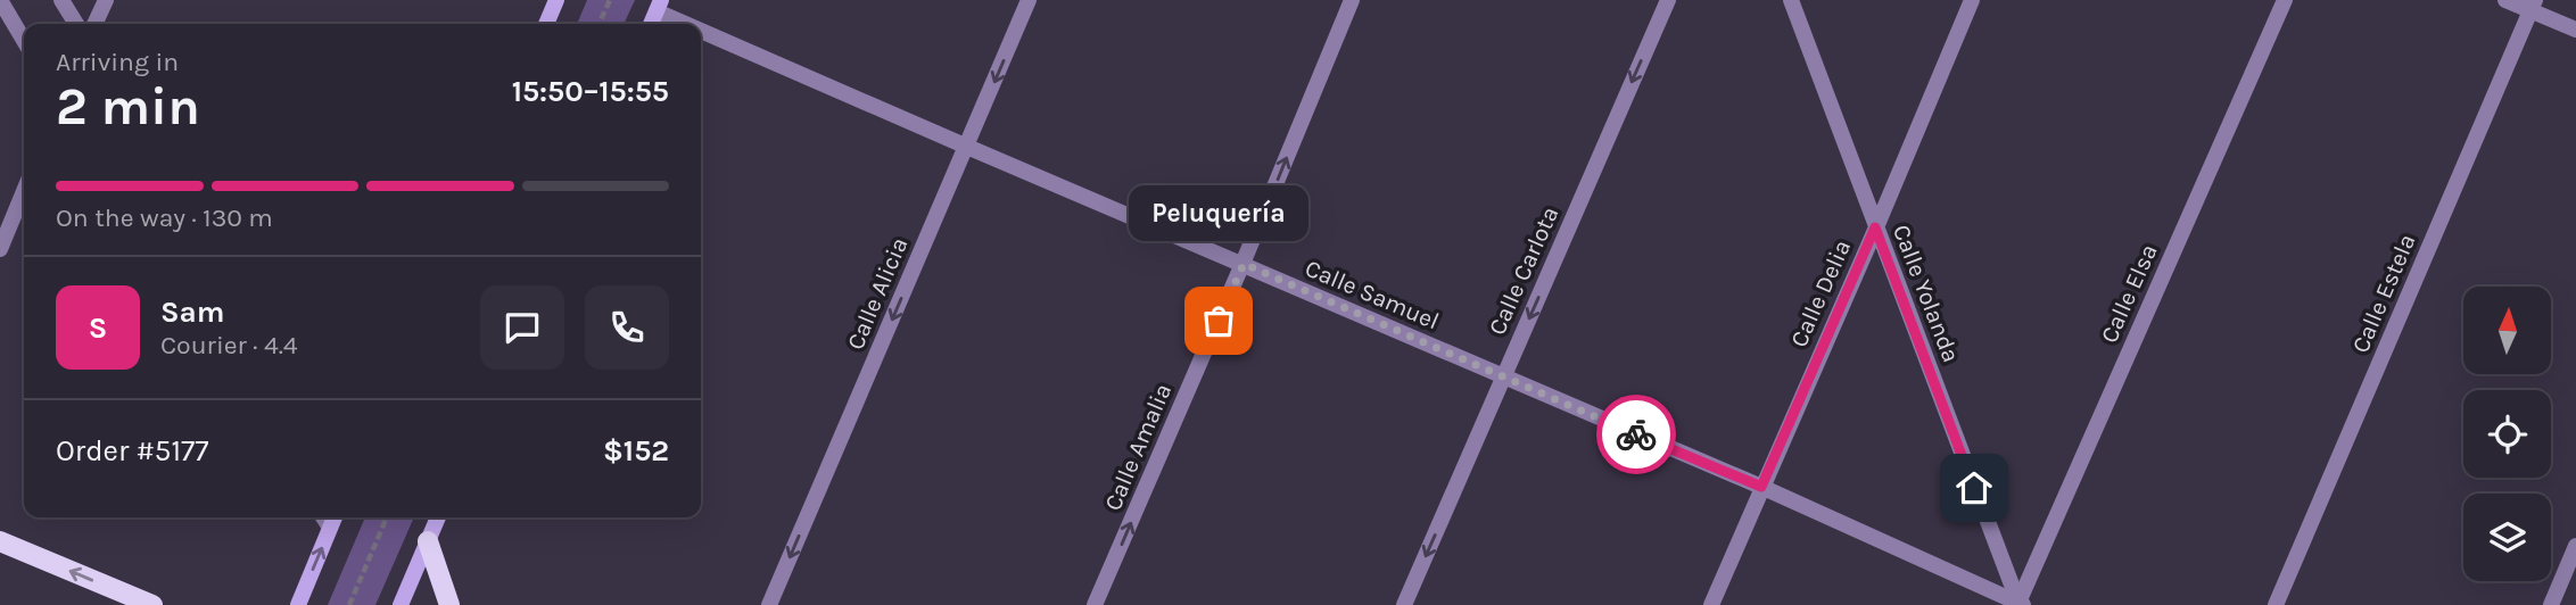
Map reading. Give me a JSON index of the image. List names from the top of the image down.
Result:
{
  "streets": {
    "street": [
      "Calle Carlota",
      "Calle Alicia",
      "Calle Delia",
      "Calle Yolanda",
      "Calle Elsa",
      "Calle Estela",
      "Calle Samuel",
      "Calle Amalia"
    ]
  },
  "crossings": [
    ["Calle Carlota", "Calle Samuel"],
    ["Calle Alicia", "Calle Samuel"],
    ["Calle Delia", "Calle Yolanda"],
    ["Calle Delia", "Calle Samuel"],
    ["Calle Yolanda", "Calle Elsa"],
    ["Calle Yolanda", "Calle Samuel"],
    ["Calle Elsa", "Calle Samuel"],
    ["Calle Samuel", "Calle Amalia"]
  ],
  "one_way": ["Calle Carlota", "Calle Alicia", "Calle Amalia"],
  "places": ["Peluquería"],
  "north": "top",
  "page": {
    "heading": ["2 min", "Arriving in", "15:50–15:55"],
    "panel": [
      "Sam",
      "Courier · 4.4",
      "Order #5177",
      "$152"
    ],
    "bar": "On the way · 130 m",
    "bubble": "Peluquería",
    "round": "S"
  }
}
